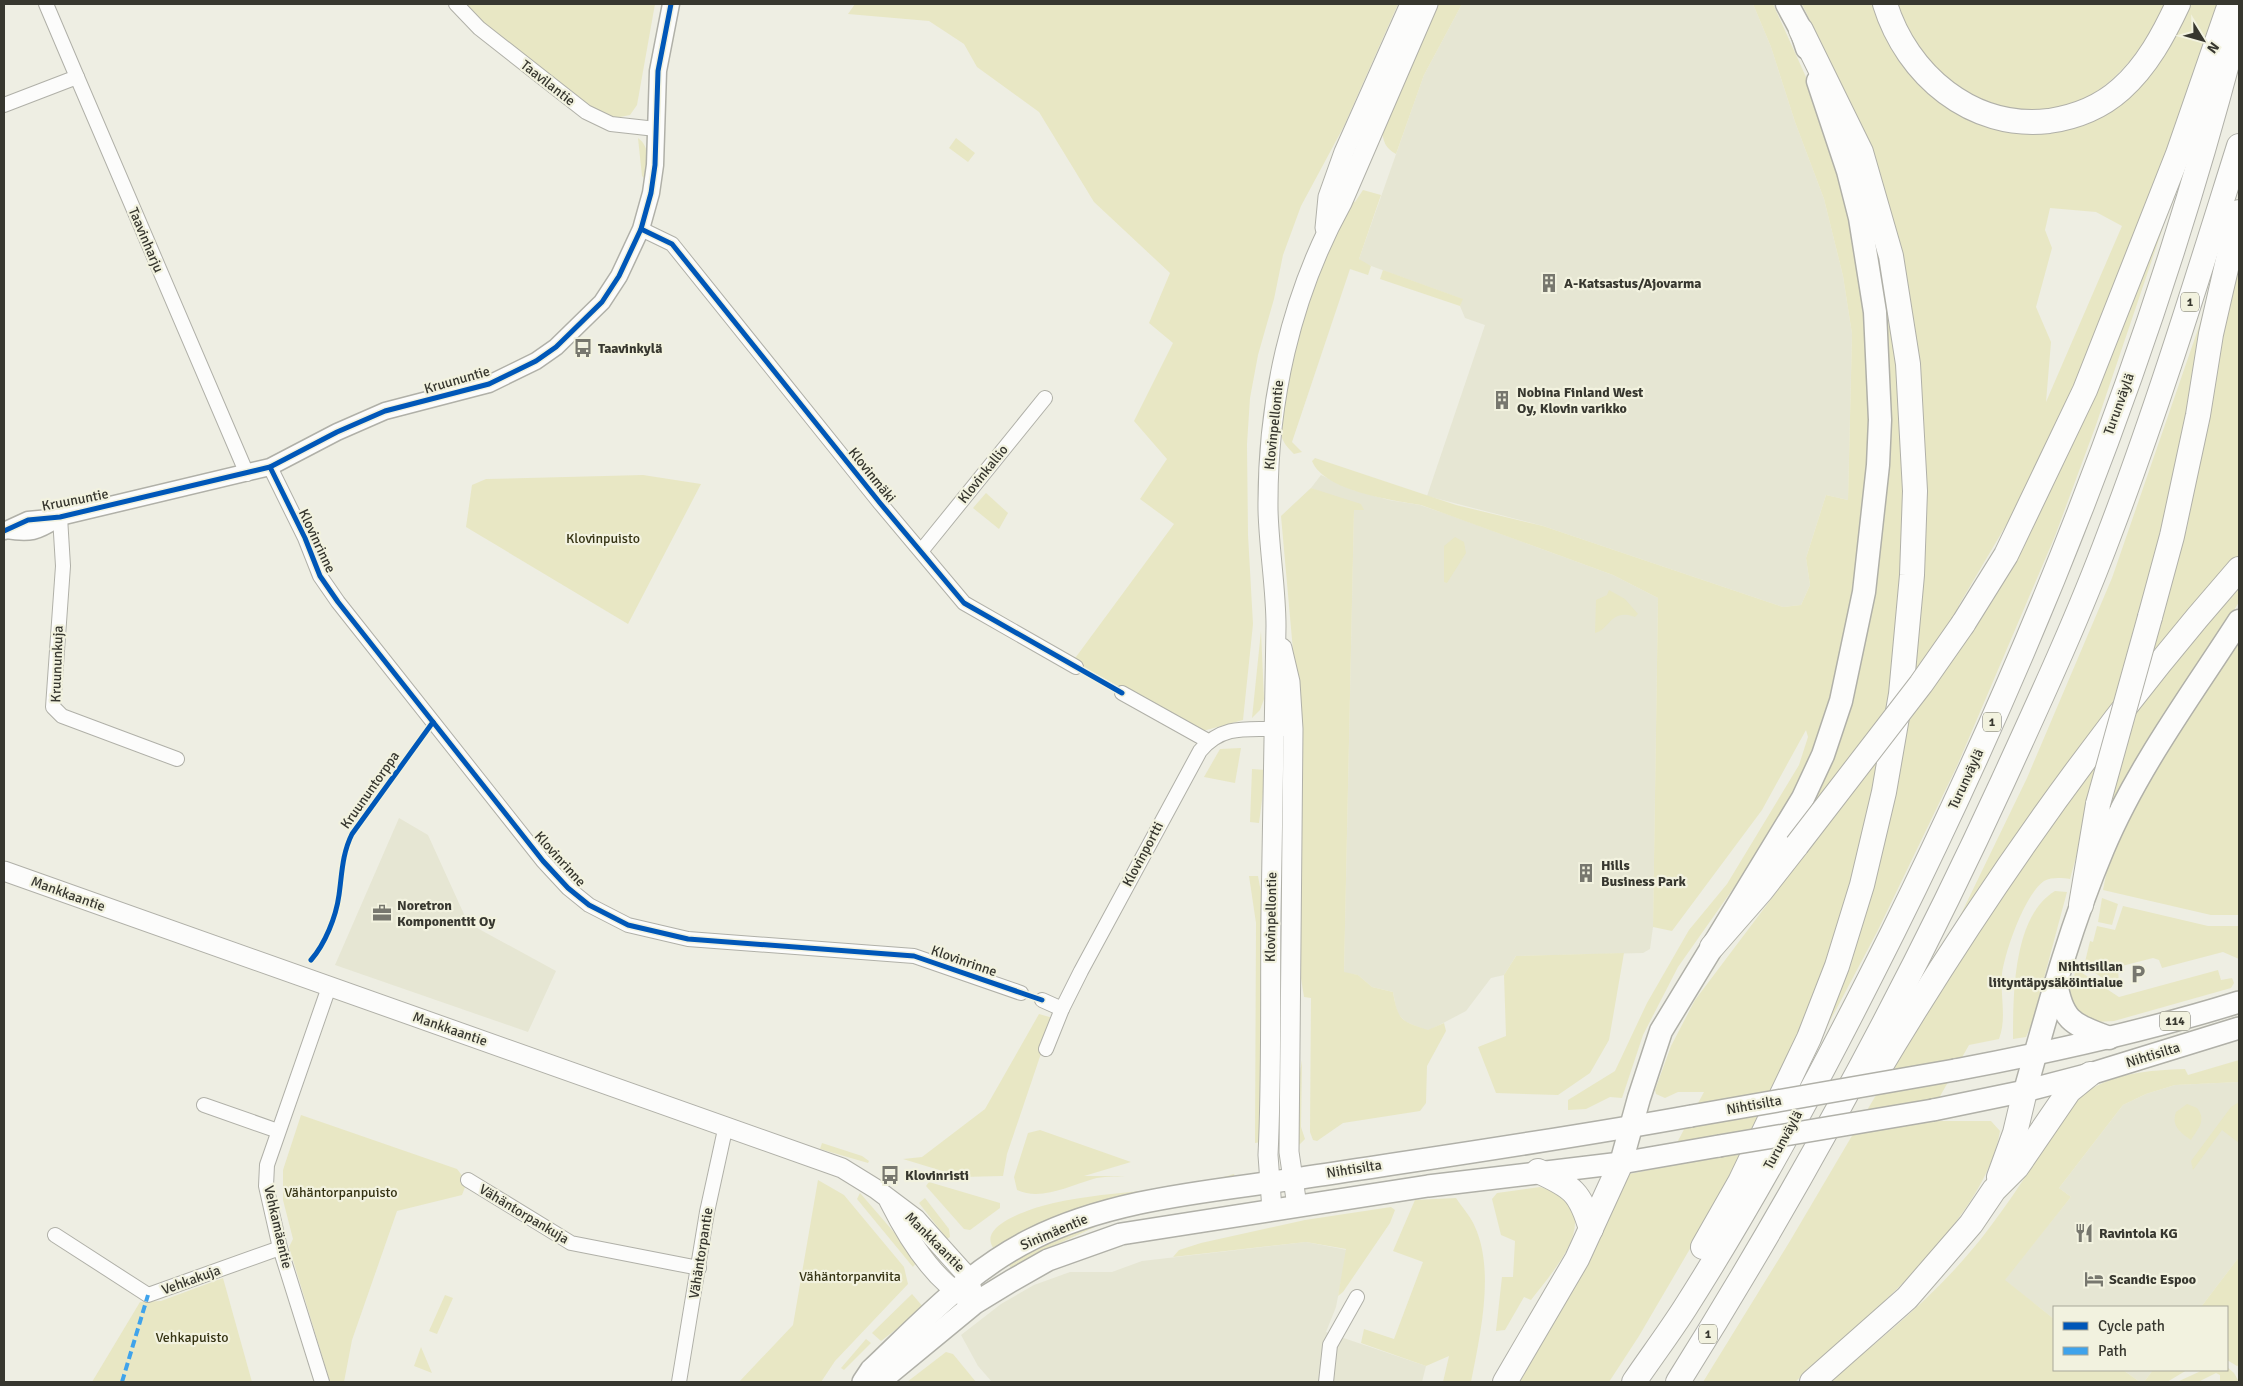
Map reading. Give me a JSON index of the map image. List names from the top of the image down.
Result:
{
  "streets": {
    "highway": ["1", "Turunväylä"],
    "main road": [
      "Klovinpellontie",
      "Mankkaantie",
      "114",
      "Nihtisilta",
      "Sinimäentie"
    ],
    "street": [
      "Taavilantie",
      "Taavinharju",
      "Kruununtie",
      "Klovinkallio",
      "Klovinmäki",
      "Klovinrinne",
      "Kruununkuja",
      "Klovinportti",
      "Vähäntorpankuja",
      "Vehkamäentie",
      "Vähäntorpantie",
      "Vehkakuja"
    ],
    "cycle path": ["Kruununtorppa"]
  },
  "crossings": [
    ["Taavilantie", "Kruununtie"],
    ["Taavinharju", "Kruununtie"],
    ["Kruununtie", "Klovinmäki"],
    ["Kruununtie", "Klovinrinne"],
    ["Kruununtie", "Kruununkuja"],
    ["Klovinpellontie", "Nihtisilta"],
    ["Klovinpellontie", "Sinimäentie"],
    ["Klovinkallio", "Klovinmäki"],
    ["Mankkaantie", "Vehkamäentie"],
    ["Mankkaantie", "Sinimäentie"],
    ["Mankkaantie", "Vähäntorpantie"],
    ["Nihtisilta", "Sinimäentie"],
    ["Vähäntorpankuja", "Vähäntorpantie"],
    ["Vehkamäentie", "Vehkakuja"]
  ],
  "parks": [
    "Klovinpuisto",
    "Vähäntorpanpuisto",
    "Vähäntorpanviita",
    "Vehkapuisto"
  ],
  "places": {
    "building": ["A-Katsastus/Ajovarma", "Nobina Finland West Oy, Klovin varikko", "Hills Business Park"],
    "bus stop": ["Taavinkylä", "Klovinristi"],
    "office": ["Noretron Komponentit Oy"],
    "parking": ["Nihtisillan liityntäpysäköintialue"],
    "restaurant": ["Ravintola KG"],
    "hotel": ["Scandic Espoo"]
  },
  "legend": ["Cycle path", "Path"],
  "north": "bottom right"
}
